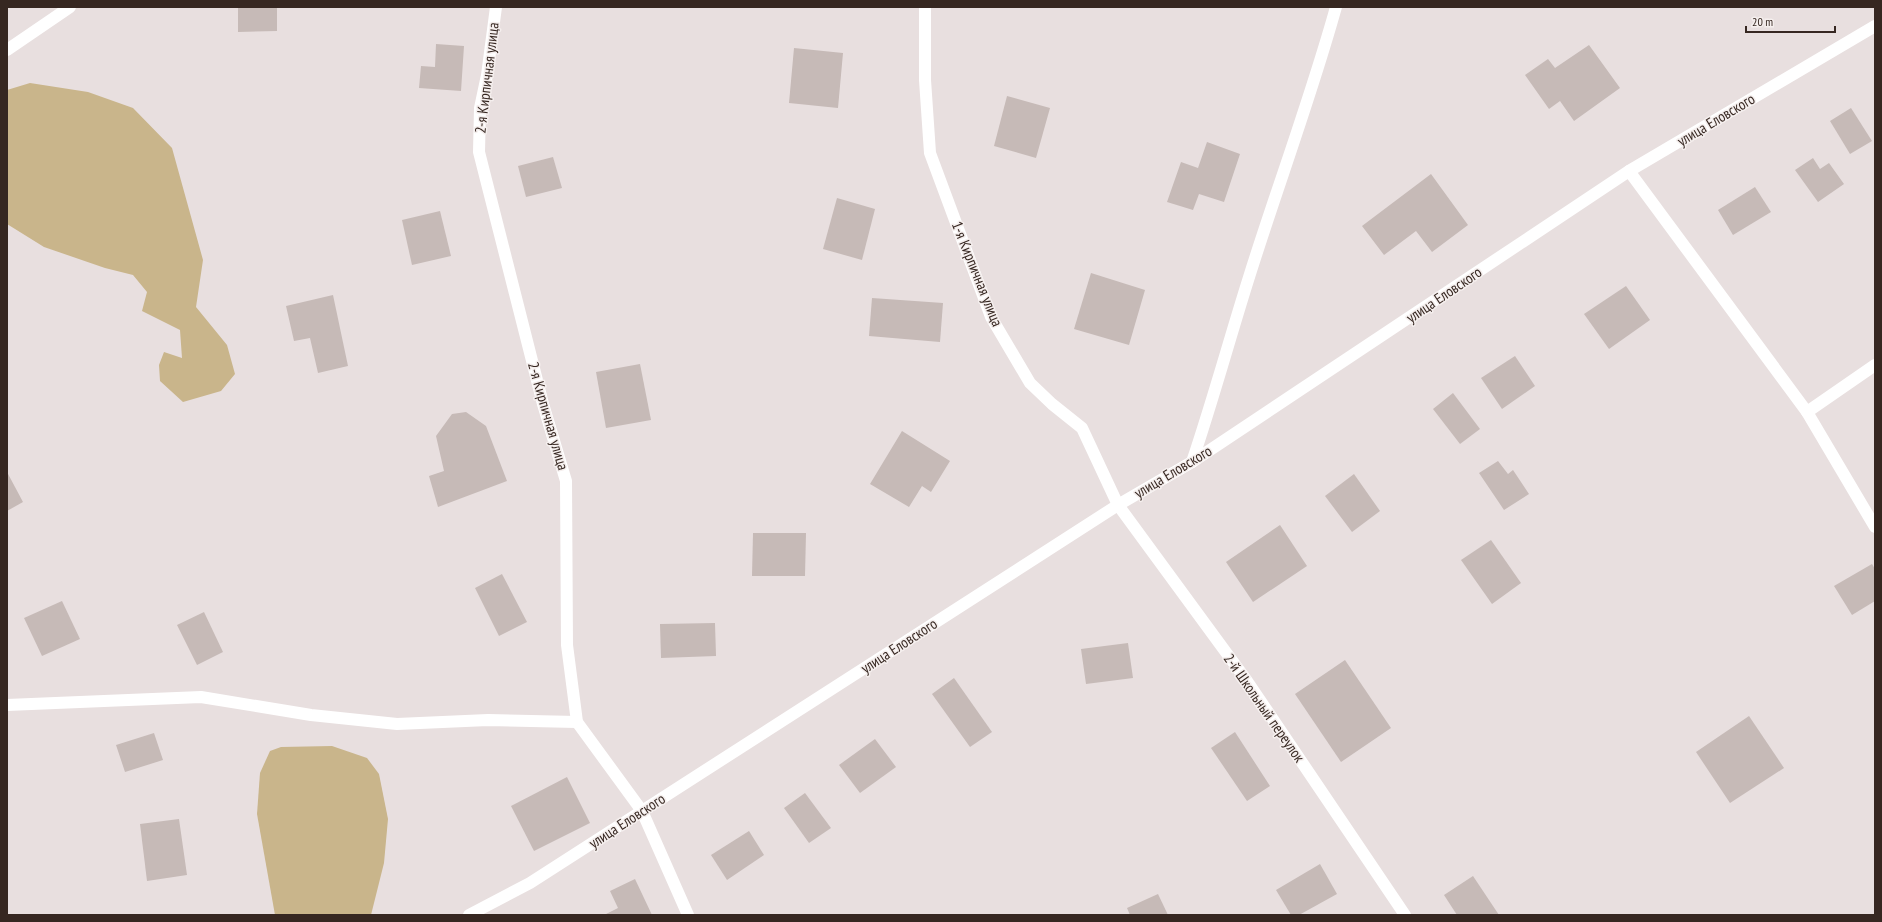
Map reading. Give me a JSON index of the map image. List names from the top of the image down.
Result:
{
  "streets": {
    "street": [
      "2-я Кирпичная улица",
      "улица Еловского",
      "1-я Кирпичная улица",
      "2-й Школьный переулок"
    ]
  },
  "crossings": [
    ["2-я Кирпичная улица", "улица Еловского"],
    ["улица Еловского", "1-я Кирпичная улица"],
    ["улица Еловского", "2-й Школьный переулок"],
    ["1-я Кирпичная улица", "2-й Школьный переулок"]
  ],
  "scale_bar": "20 m"
}
